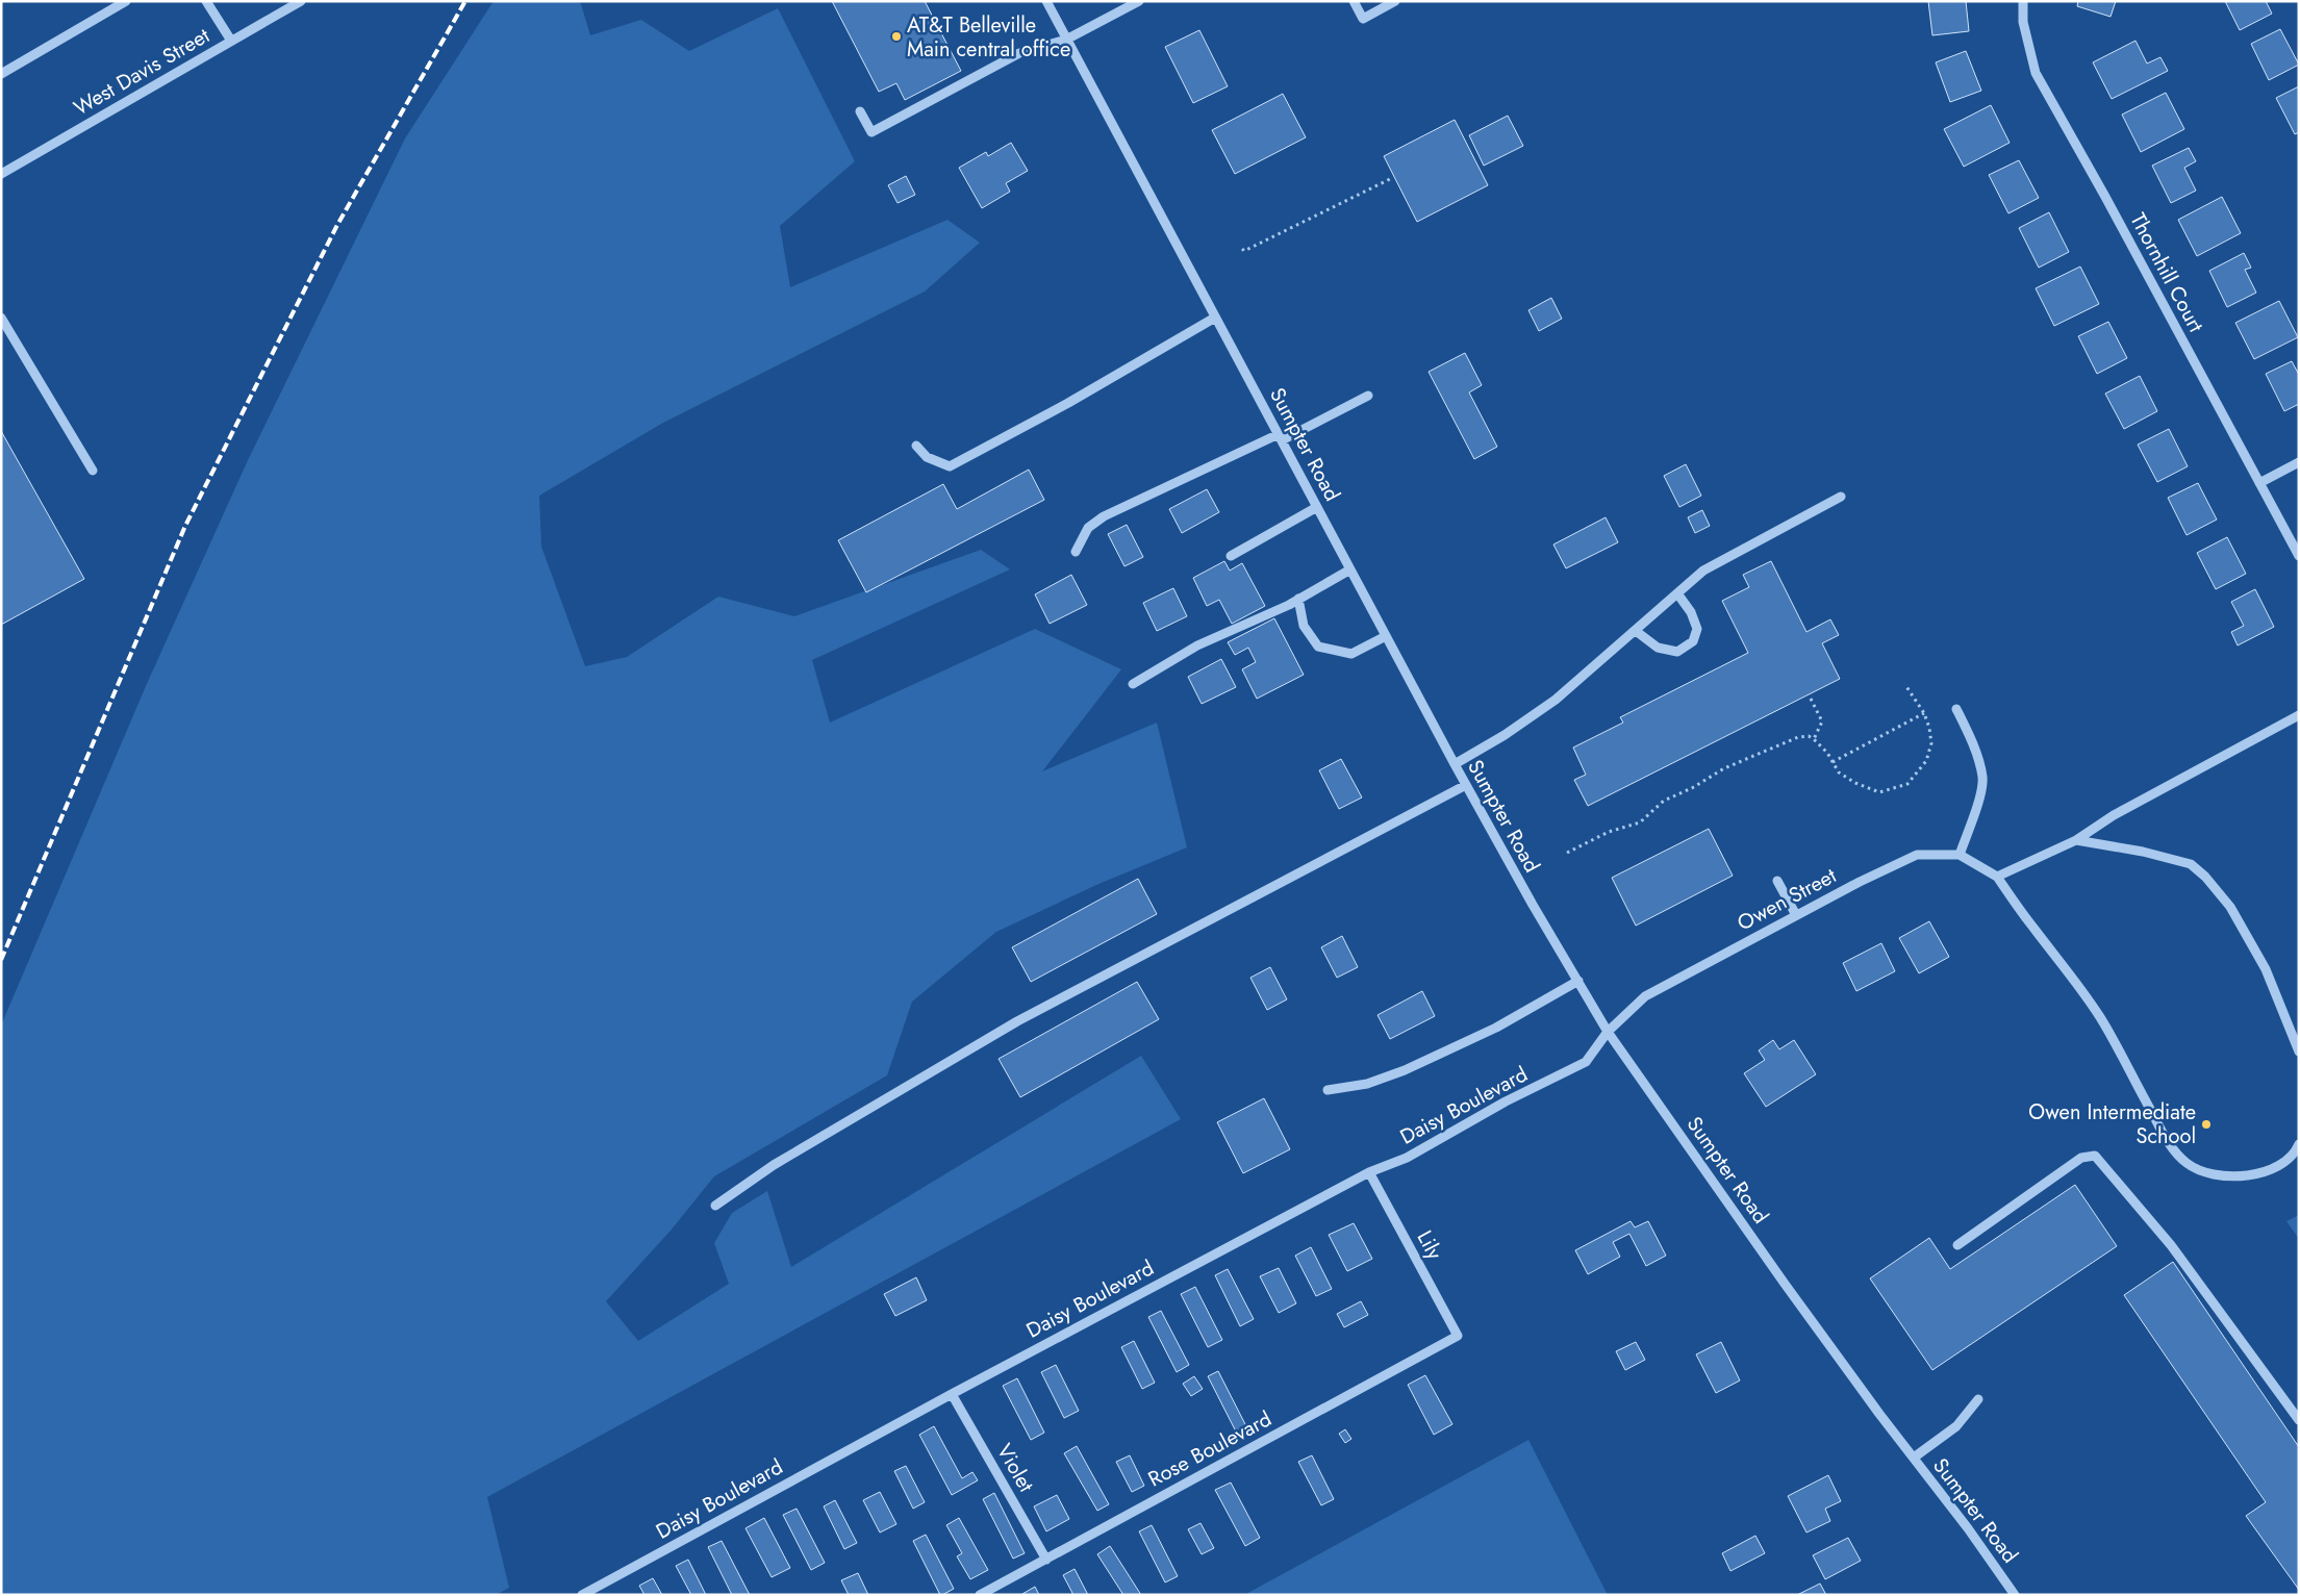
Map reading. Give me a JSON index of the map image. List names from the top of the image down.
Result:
{
  "streets": {
    "street": [
      "West Davis Street",
      "Thornhill Court",
      "Sumpter Road",
      "Owen Street",
      "Daisy Boulevard",
      "Lily",
      "Rose Boulevard",
      "Violet"
    ]
  },
  "crossings": [
    ["Sumpter Road", "Owen Street"],
    ["Sumpter Road", "Daisy Boulevard"],
    ["Owen Street", "Daisy Boulevard"],
    ["Daisy Boulevard", "Lily"],
    ["Daisy Boulevard", "Violet"],
    ["Lily", "Rose Boulevard"],
    ["Rose Boulevard", "Violet"]
  ],
  "places": ["AT&T Belleville Main central office", "Owen Intermediate School"]
}
